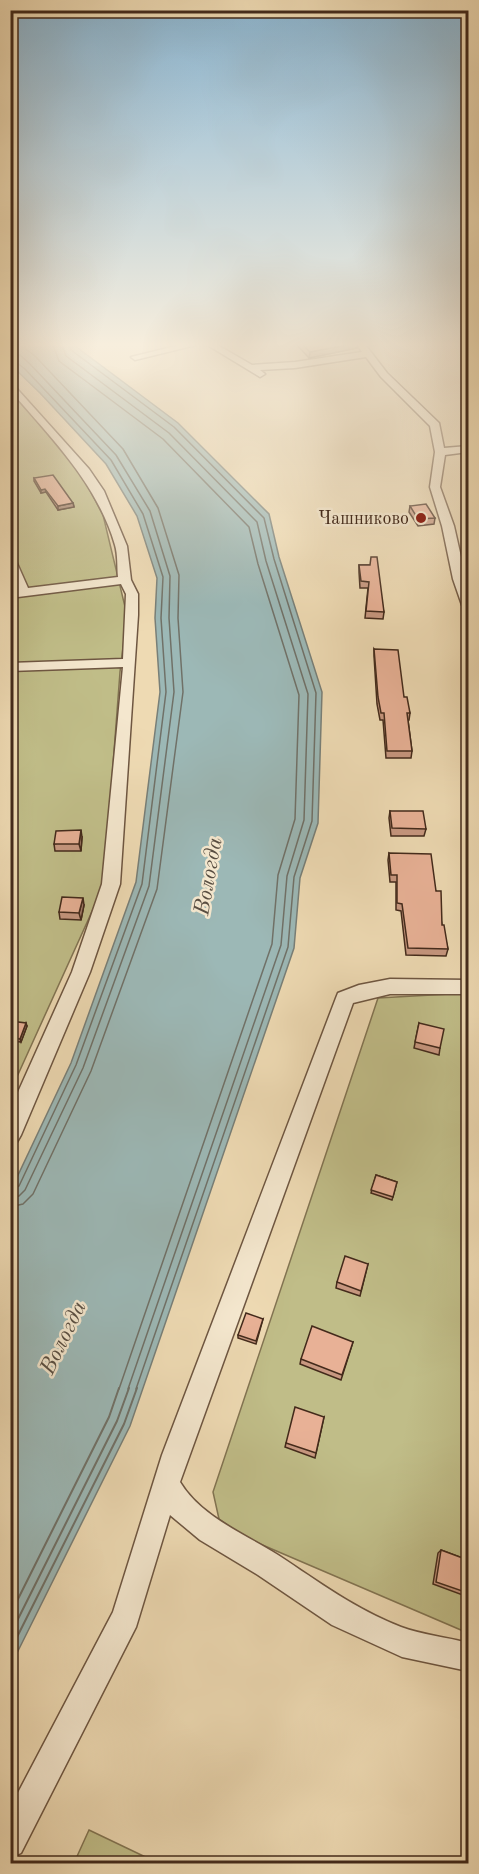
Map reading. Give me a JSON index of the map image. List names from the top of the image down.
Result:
{
  "water": ["Вологда"],
  "places": ["Чашниково"]
}
